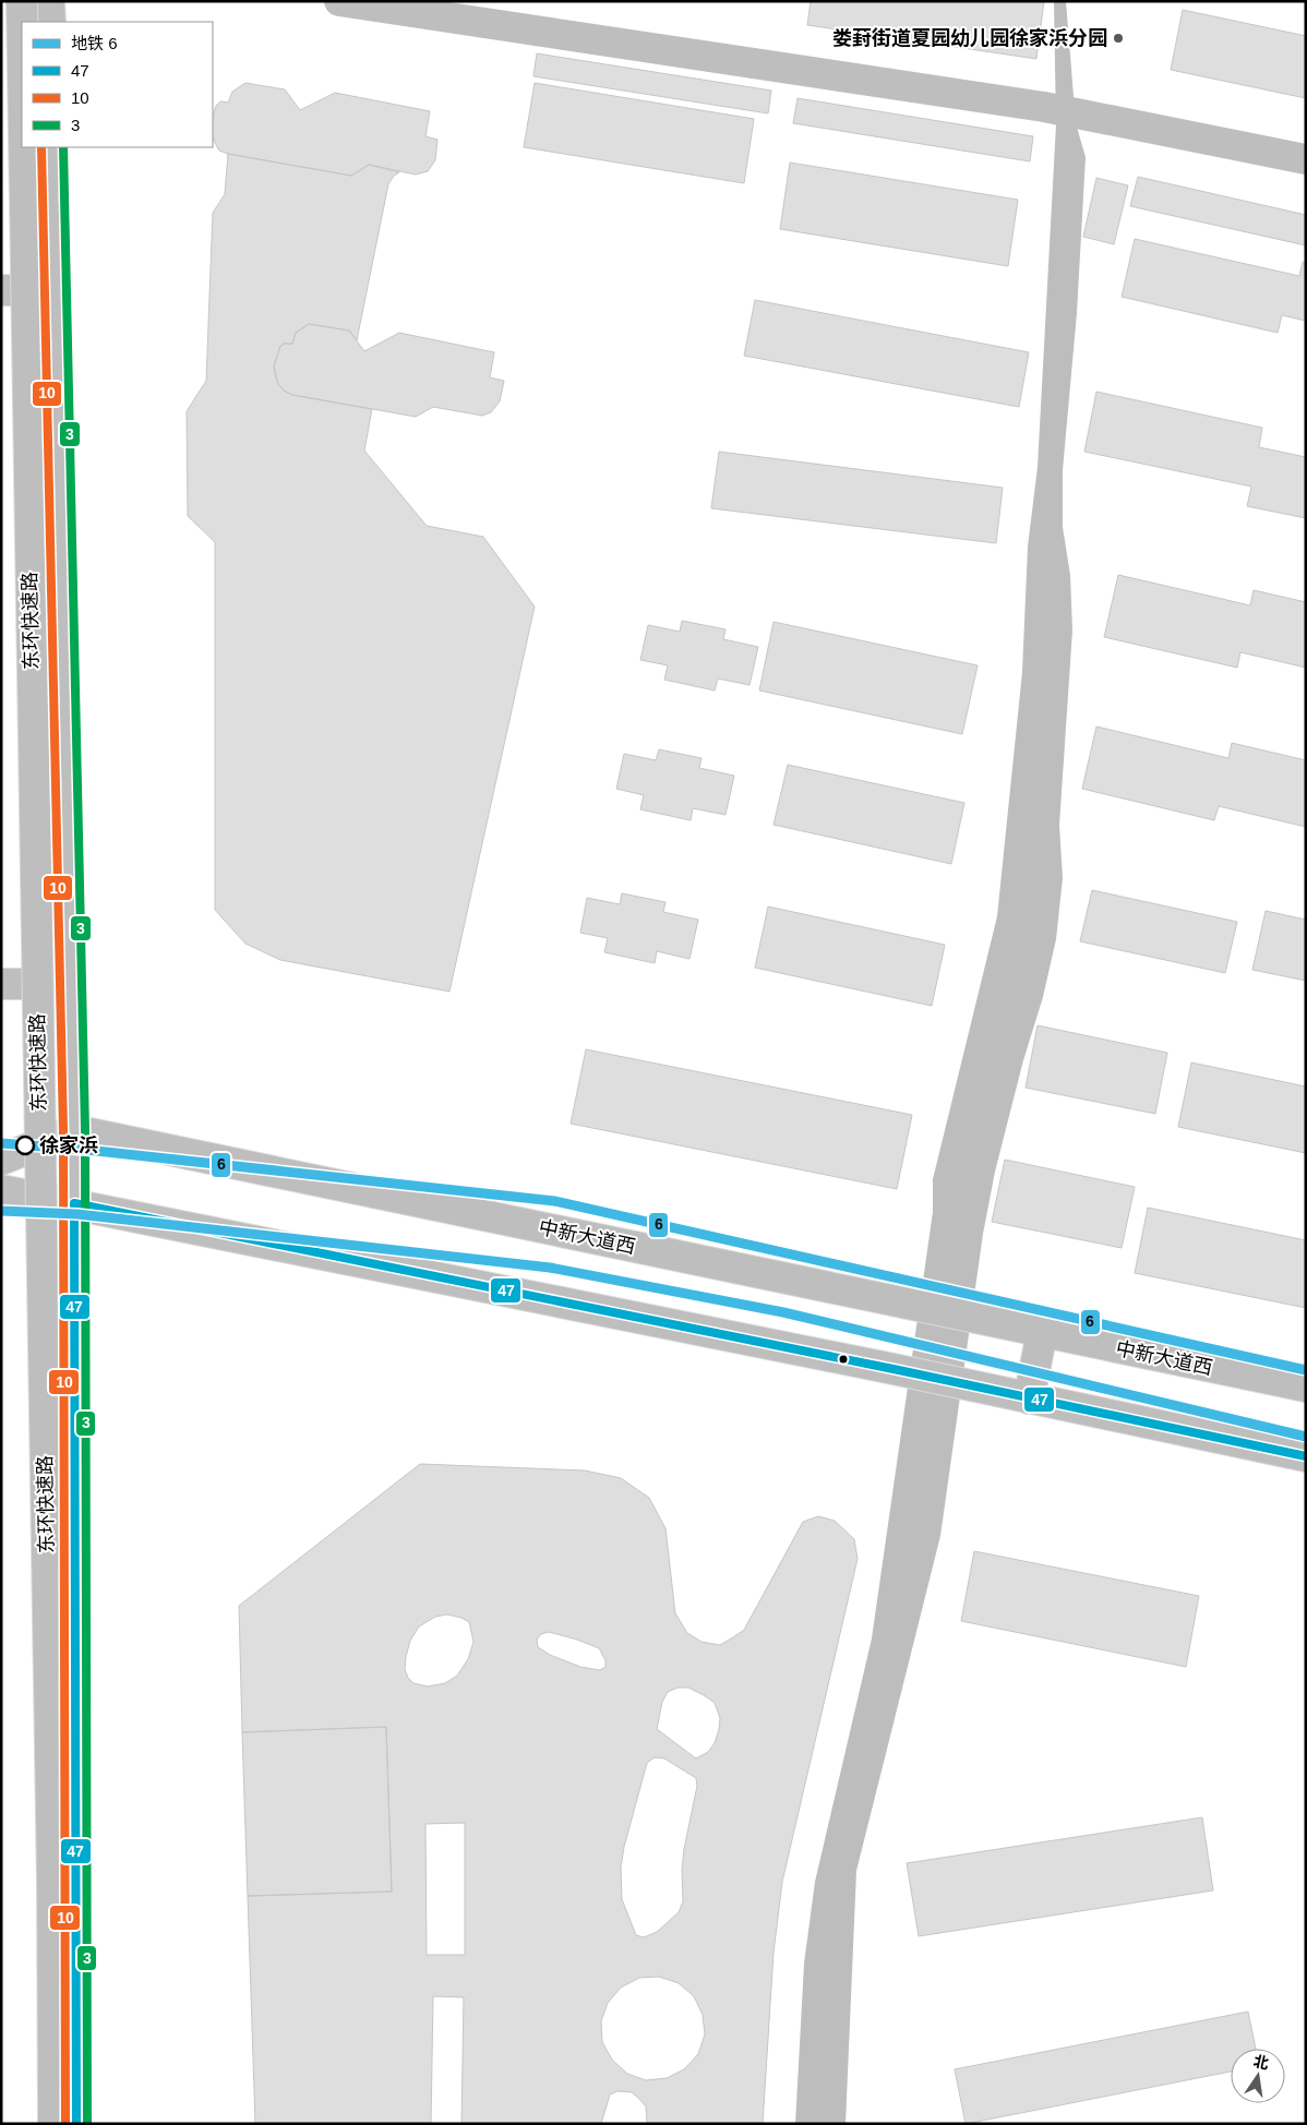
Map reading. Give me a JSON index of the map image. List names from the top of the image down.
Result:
{
  "streets": {
    "main road": ["东环快速路", "中新大道西"]
  },
  "places": ["娄葑街道夏园幼儿园徐家浜分园", "徐家浜"],
  "lines": [
    "transit line 10",
    "transit line 3",
    "metro line 6",
    "transit line 47"
  ],
  "legend": [
    "地铁 6",
    "47",
    "10",
    "3"
  ],
  "north": "top"
}
